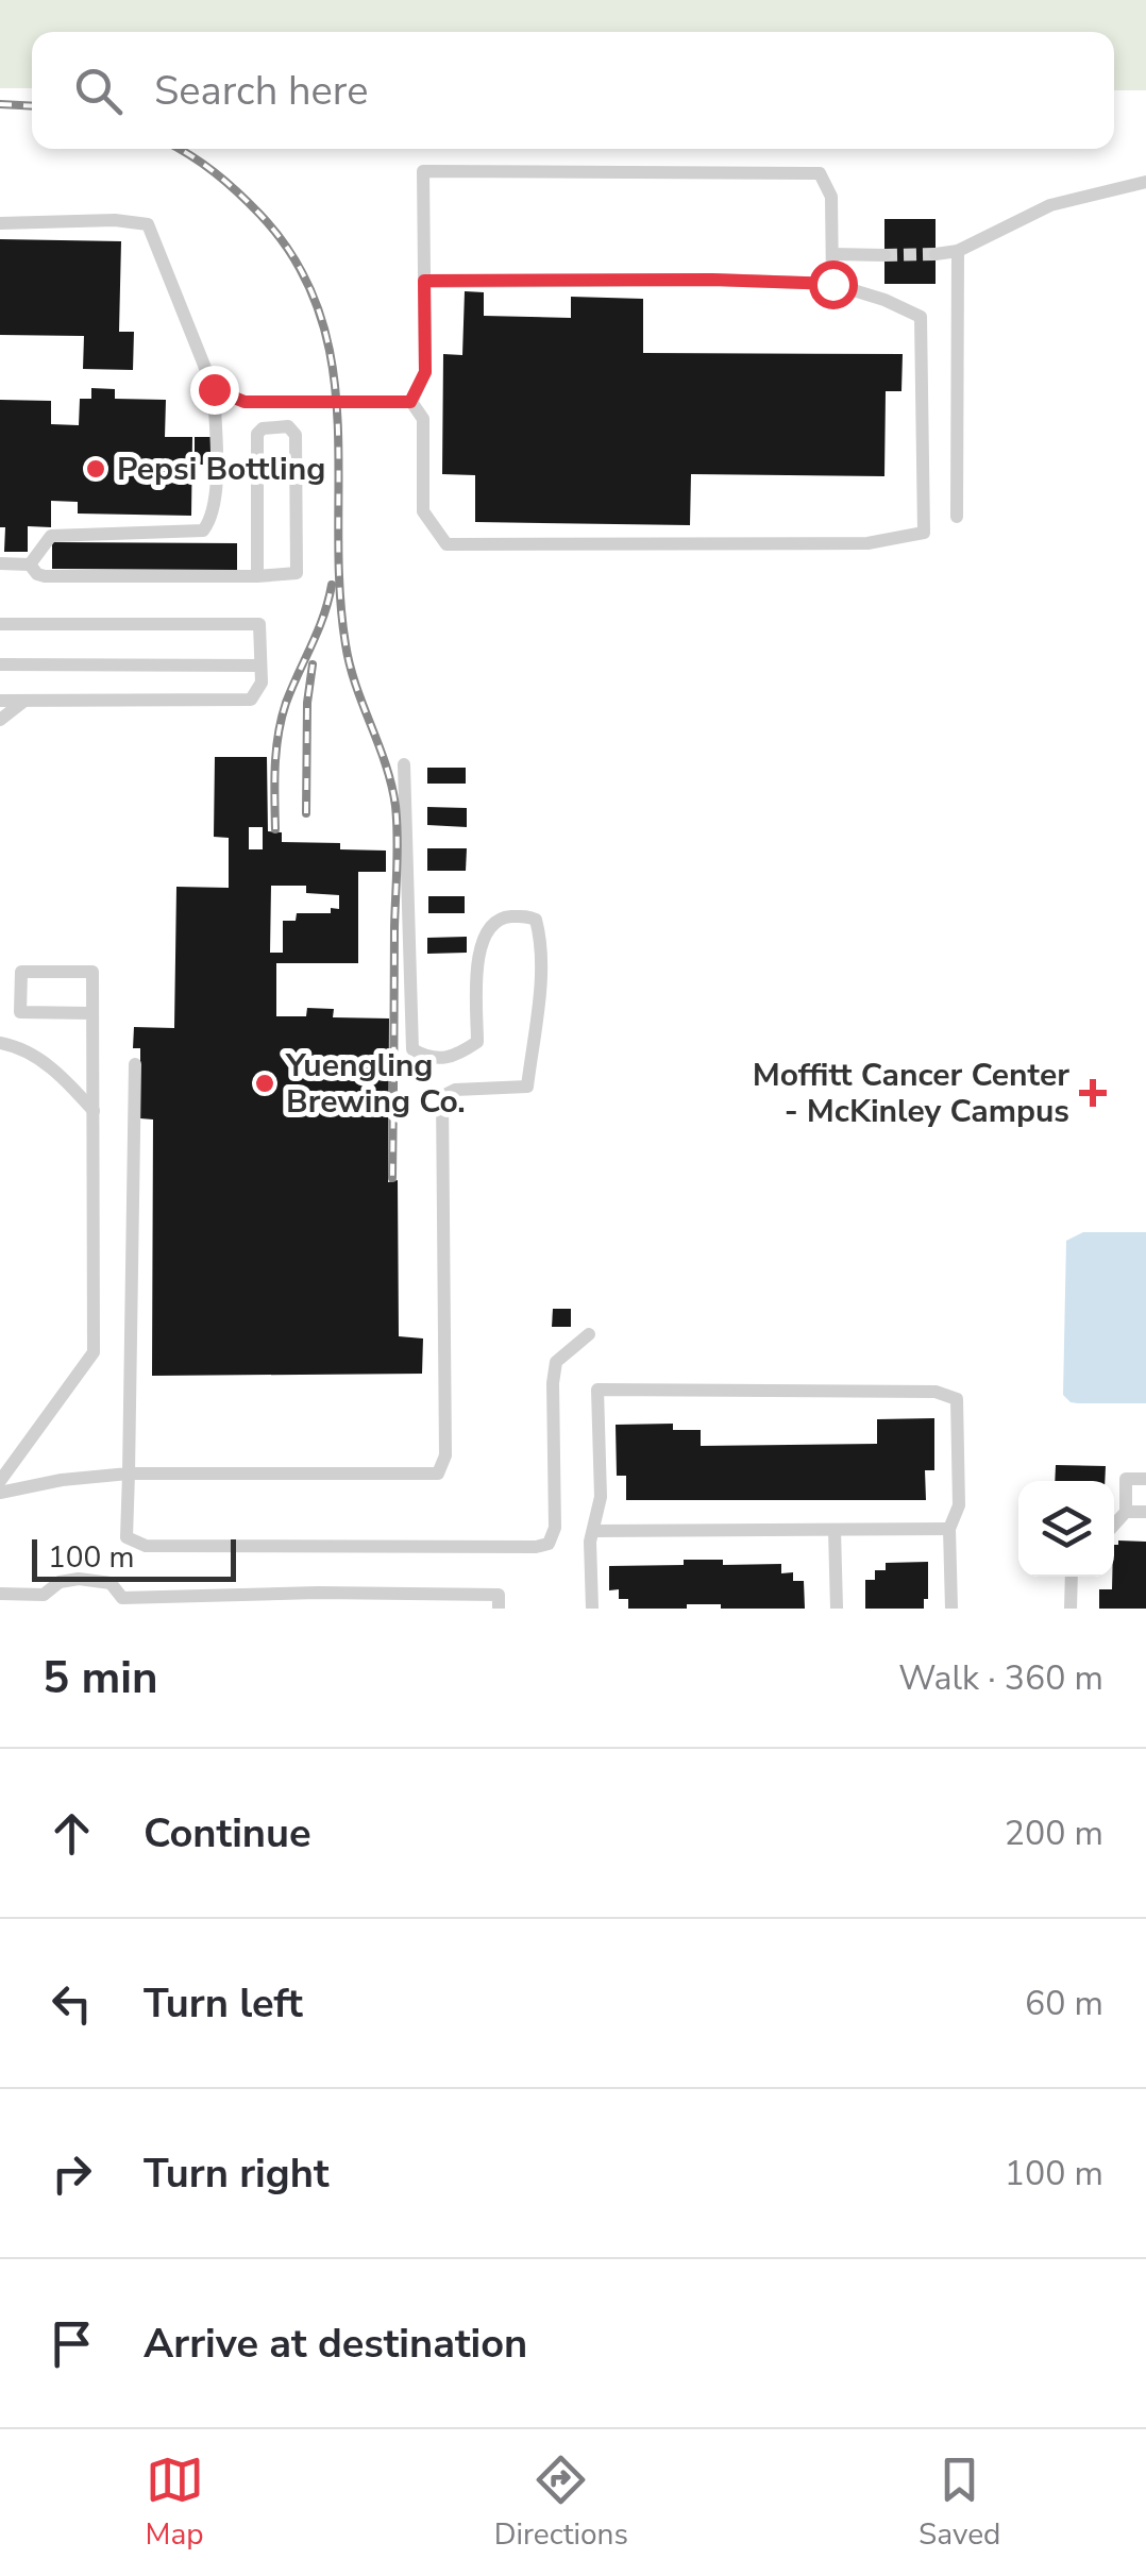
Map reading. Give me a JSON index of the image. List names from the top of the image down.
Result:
{
  "places": {
    "other": ["Pepsi Bottling", "Yuengling Brewing Co."],
    "health": ["Moffitt Cancer Center - McKinley Campus"]
  },
  "scale_bar": "100 m",
  "page": {
    "search": "Search here",
    "scale": "100 m",
    "heading": ["5 min", "Walk · 360 m"],
    "list": [
      ["Continue", "200 m"],
      ["Turn left", "60 m"],
      ["Turn right", "100 m"],
      "Arrive at destination"
    ],
    "nav": ["Map", "Directions", "Saved"]
  }
}
